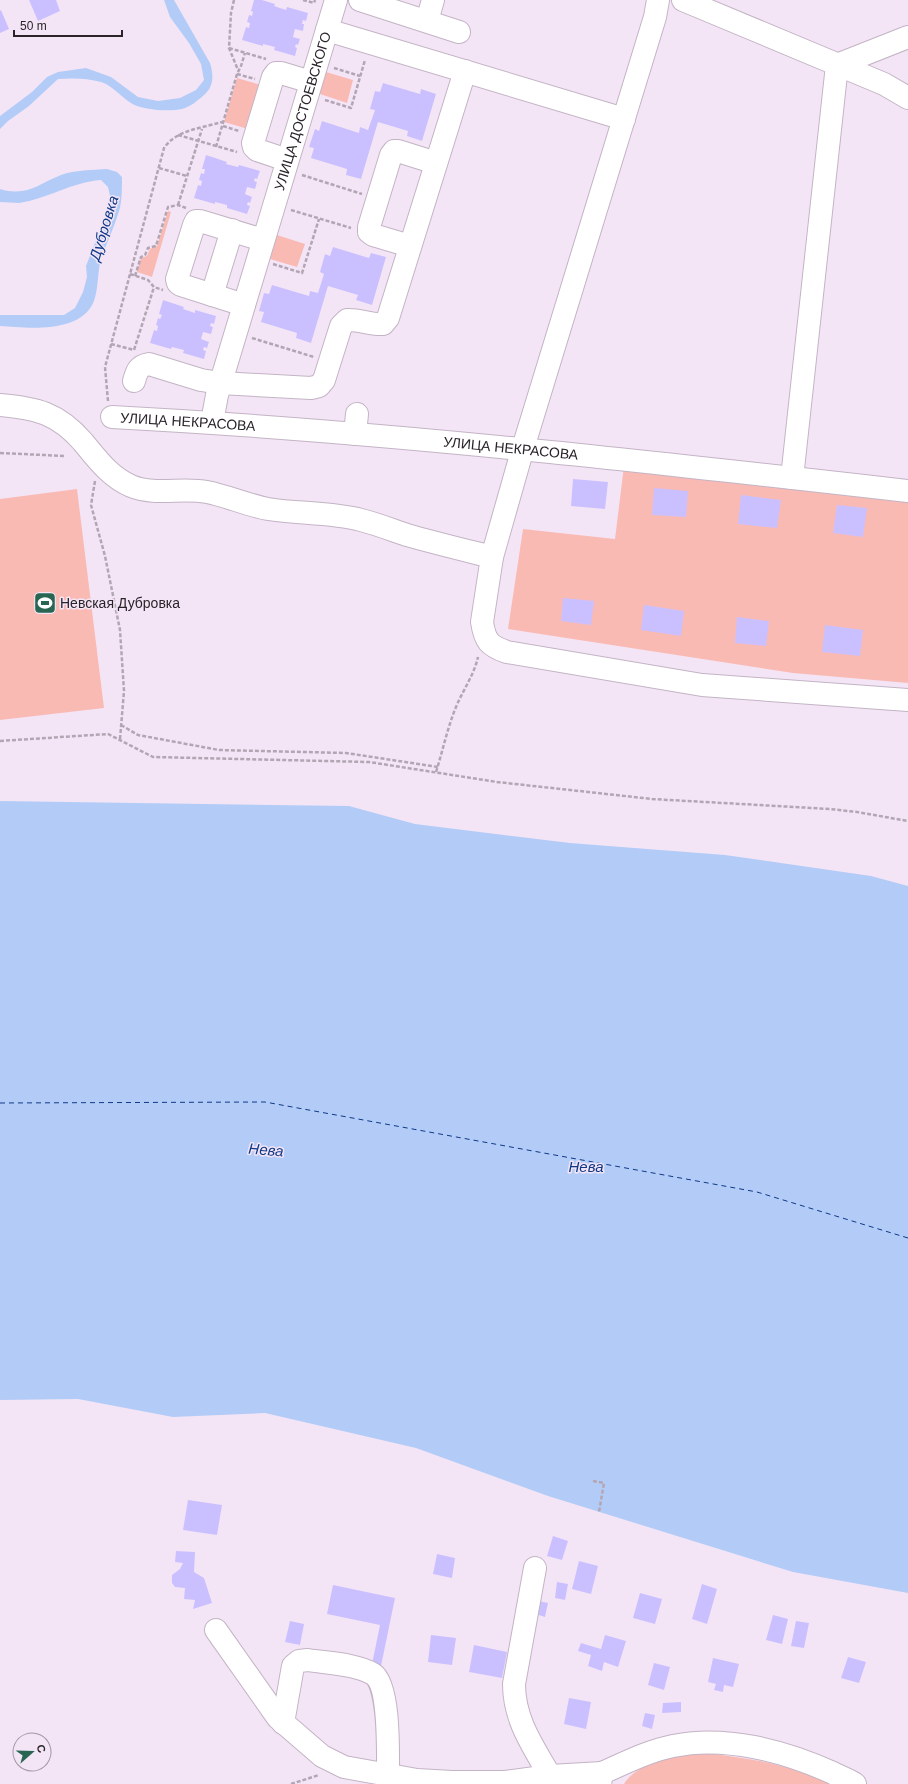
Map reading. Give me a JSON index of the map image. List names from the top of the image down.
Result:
{
  "streets": {
    "street": ["УЛИЦА ДОСТОЕВСКОГО", "УЛИЦА НЕКРАСОВА"]
  },
  "crossings": [
    ["УЛИЦА ДОСТОЕВСКОГО", "УЛИЦА НЕКРАСОВА"]
  ],
  "water": ["Дубровка", "Нева"],
  "places": {
    "sports": ["Невская Дубровка"]
  },
  "scale_bar": "50 m",
  "north": "right"
}
